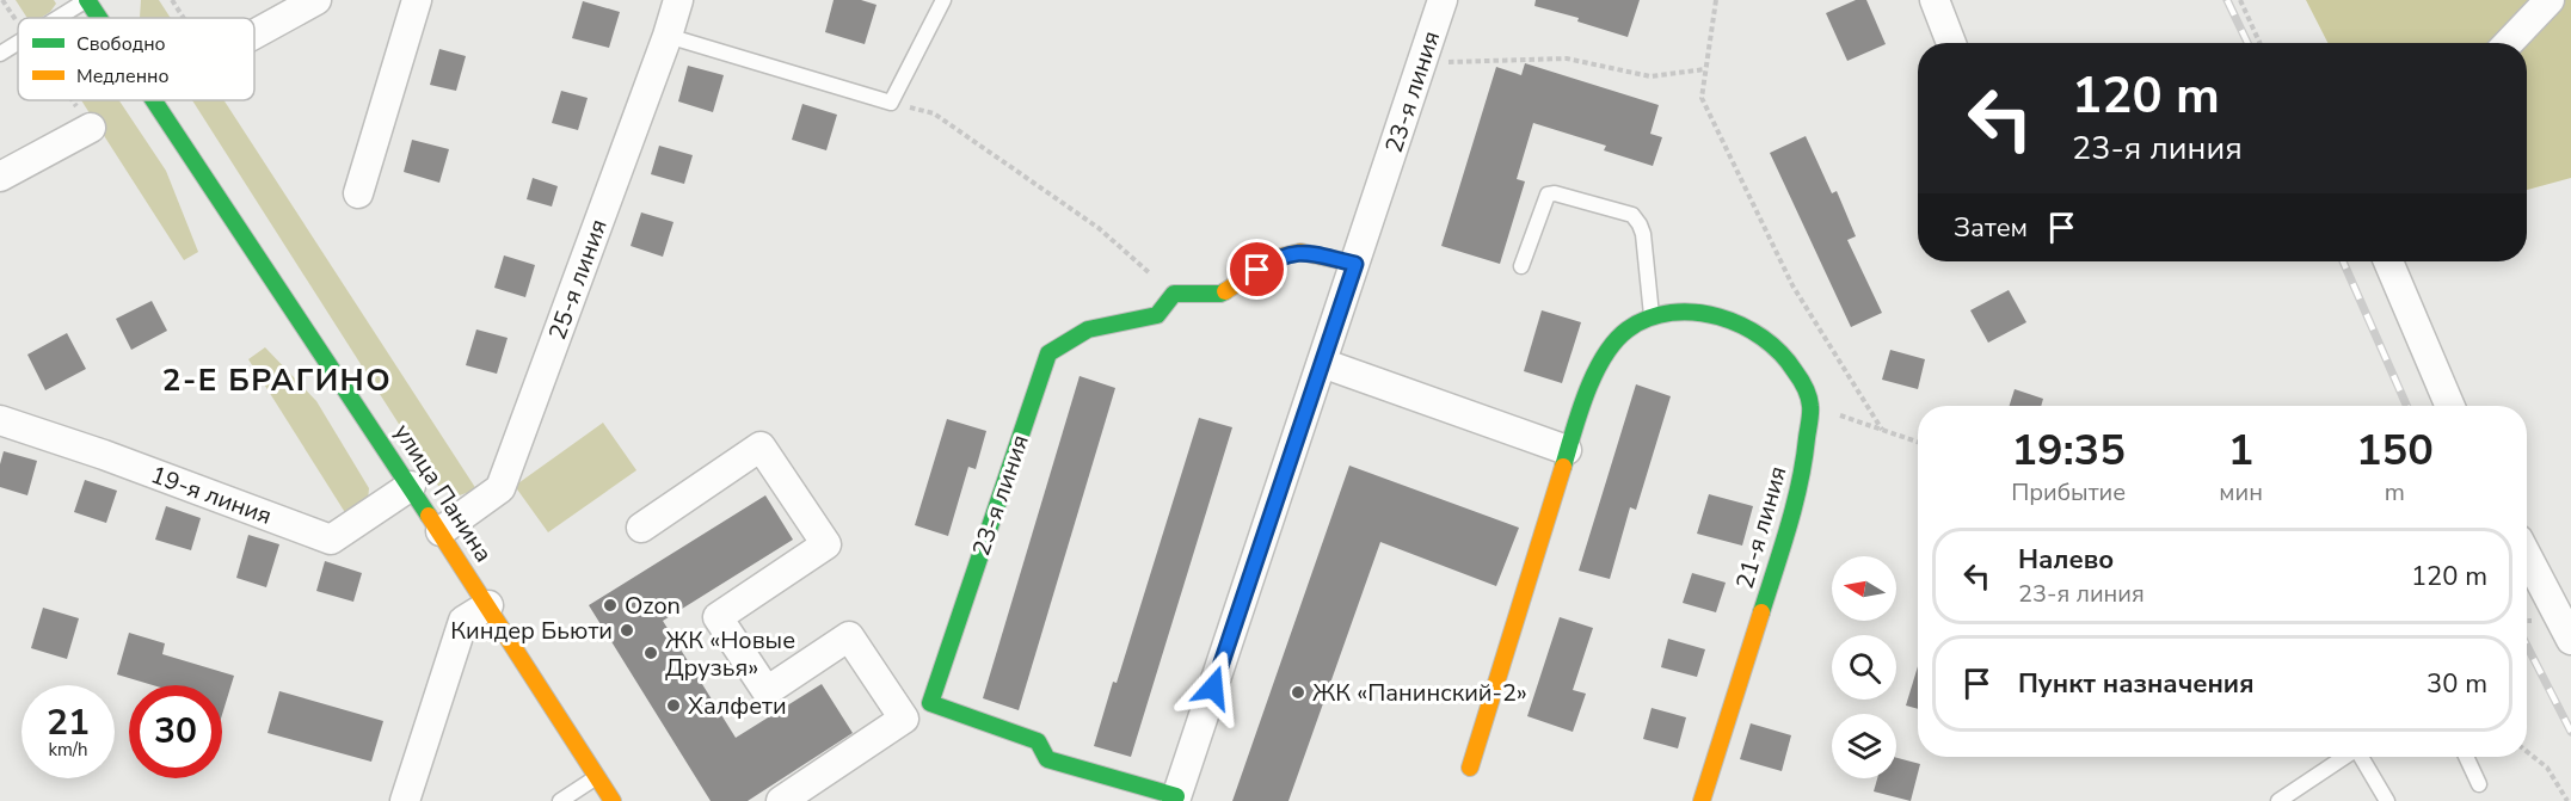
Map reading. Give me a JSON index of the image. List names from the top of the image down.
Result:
{
  "streets": {
    "street": [
      "23-я линия",
      "25-я линия",
      "улица Панина",
      "19-я линия",
      "21-я линия"
    ]
  },
  "crossings": [
    ["25-я линия", "улица Панина"],
    ["улица Панина", "19-я линия"]
  ],
  "districts": ["2-Е БРАГИНО"],
  "places": [
    "Ozon",
    "Киндер Бьюти",
    "ЖК «Новые Друзья»",
    "ЖК «Панинский-2»",
    "Халфети"
  ],
  "legend": ["Свободно", "Медленно"],
  "north": "left",
  "page": {
    "turn": ["120 m", "23-я линия"],
    "then": "Затем",
    "eta": [
      "19:35",
      "Прибытие",
      "1",
      "мин",
      "150",
      "m"
    ],
    "list": [
      {
        "name": "Налево",
        "note": "23-я линия",
        "value": "120 m"
      },
      {
        "name": "Пункт назначения",
        "value": "30 m"
      }
    ],
    "speed": "21 km/h",
    "limit": "30"
  }
}
